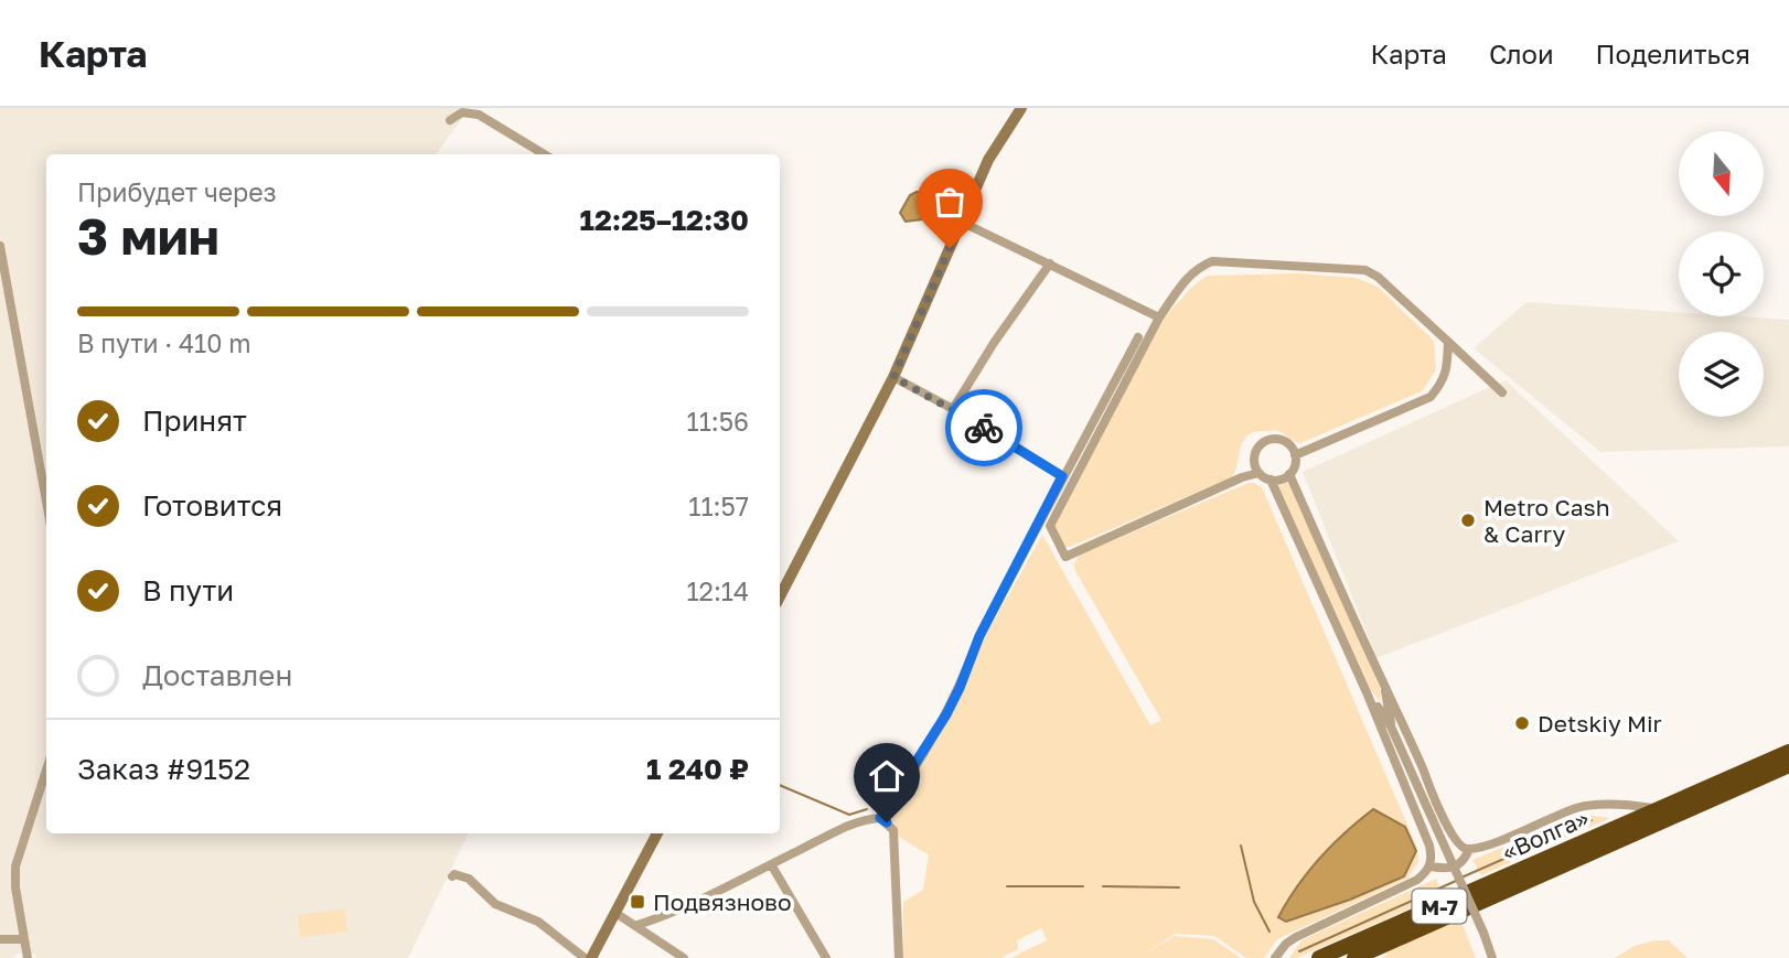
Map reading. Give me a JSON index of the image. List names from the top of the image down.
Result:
{
  "streets": {
    "highway": ["«Волга»", "М-7"]
  },
  "places": {
    "other": ["Metro Cash & Carry", "Detskiy Mir"],
    "transit": ["Подвязново"]
  },
  "north": "bottom",
  "page": {
    "header": "Карта",
    "nav": ["Карта", "Слои", "Поделиться"],
    "heading": ["3 мин", "Прибудет через", "12:25–12:30"],
    "panel": ["Заказ #9152", "1 240 ₽"],
    "bar": "В пути · 410 m",
    "list": [
      ["Принят", "11:56"],
      ["Готовится", "11:57"],
      ["В пути", "12:14"],
      "Доставлен"
    ]
  }
}
